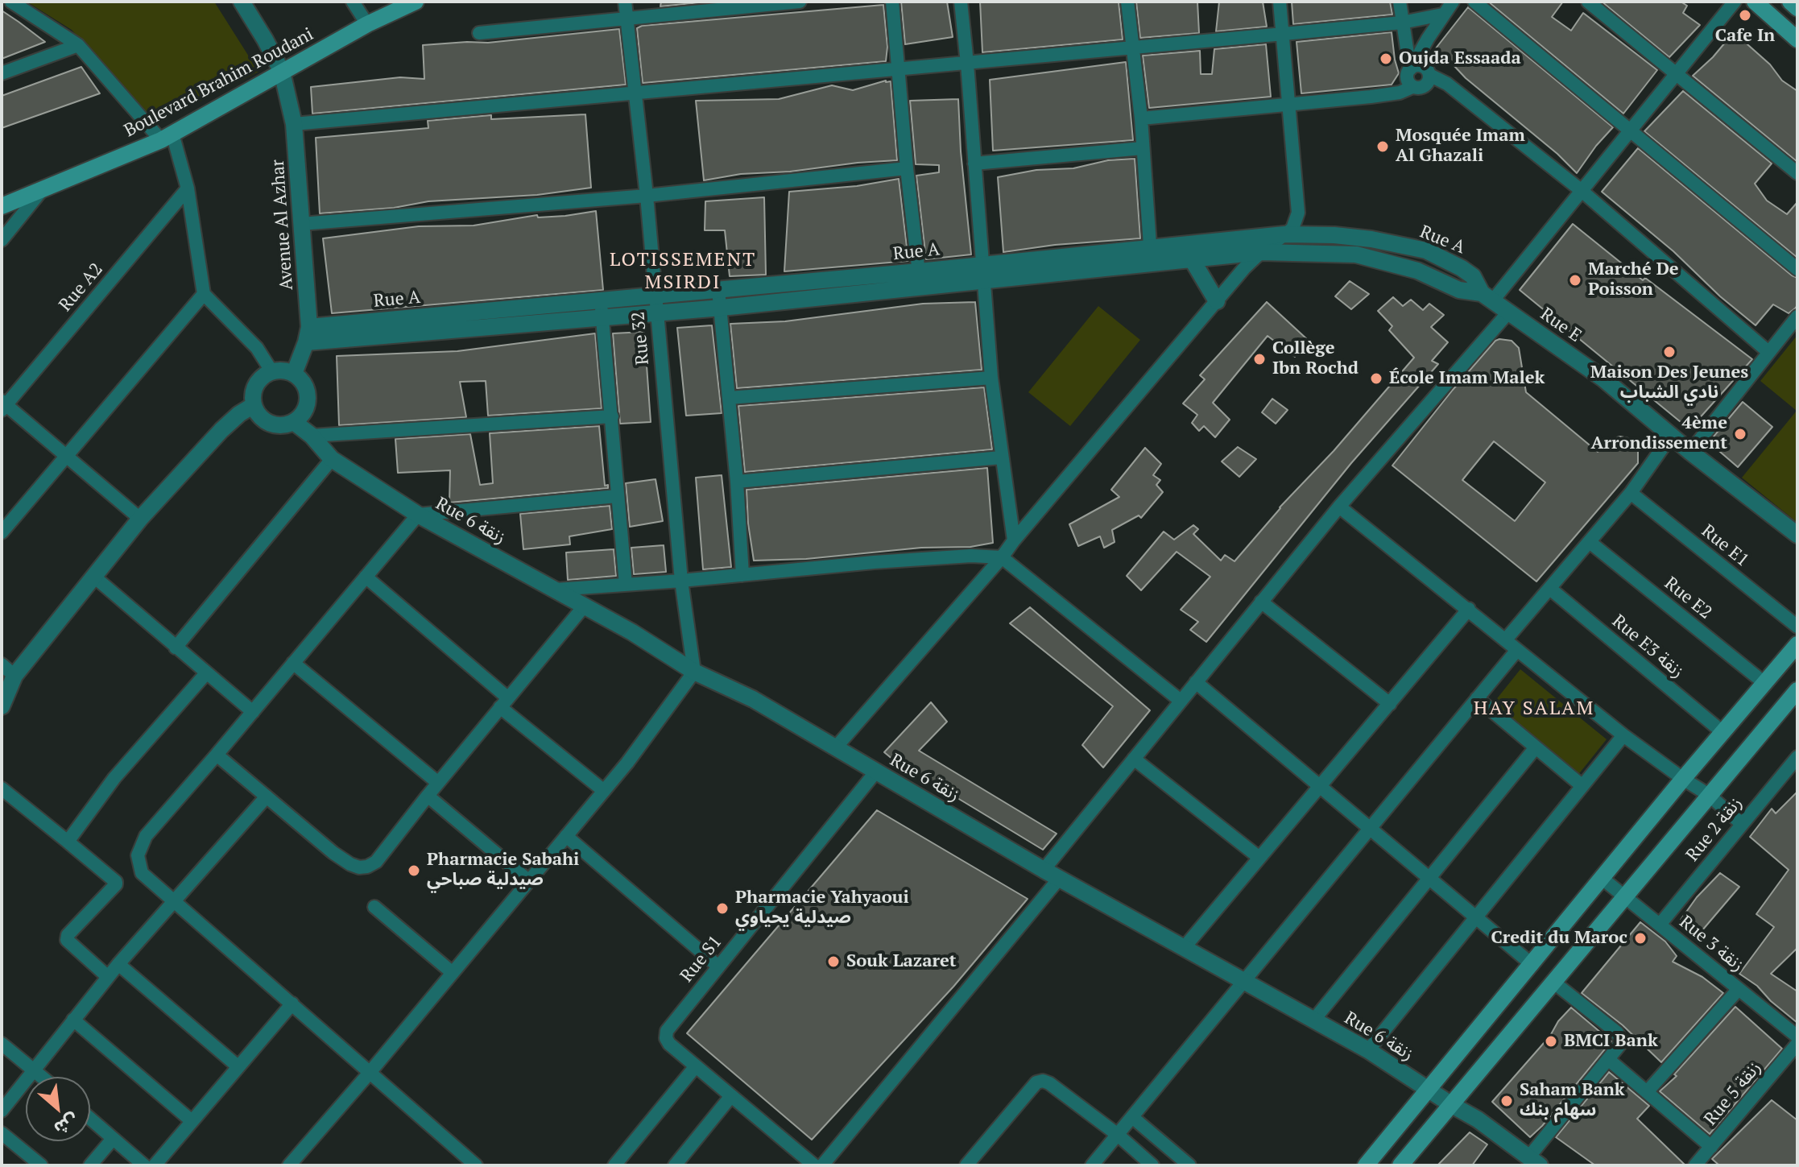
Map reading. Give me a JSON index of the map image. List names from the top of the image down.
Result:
{
  "streets": {
    "main road": ["Boulevard Brahim Roudani"],
    "street": [
      "Avenue Al Azhar",
      "Rue A",
      "Rue A2",
      "Rue E",
      "Rue 32",
      "Rue 6 زنقة",
      "Rue E1",
      "Rue E2",
      "Rue E3 زنقة",
      "Rue 2 زنقة",
      "Rue 3 زنقة",
      "Rue S1",
      "Rue 5 زنقة"
    ]
  },
  "crossings": [
    ["Boulevard Brahim Roudani", "Avenue Al Azhar"],
    ["Avenue Al Azhar", "Rue A"],
    ["Avenue Al Azhar", "Rue 6 زنقة"],
    ["Rue A", "Rue E"],
    ["Rue A", "Rue 32"],
    ["Rue 32", "Rue 6 زنقة"],
    ["Rue 6 زنقة", "Rue S1"],
    ["Rue 2 زنقة", "Rue 3 زنقة"]
  ],
  "districts": ["LOTISSEMENT MSIRDI", "HAY SALAM"],
  "places": [
    "Cafe In",
    "Oujda Essaada",
    "Mosquée Imam Al Ghazali",
    "Marché De Poisson",
    "Maison Des Jeunes نادي الشباب",
    "Collège Ibn Rochd",
    "École Imam Malek",
    "4ème Arrondissement",
    "Pharmacie Sabahi صيدلية صباحي",
    "Pharmacie Yahyaoui صيدلية يحياوي",
    "Credit du Maroc",
    "Souk Lazaret",
    "BMCI Bank",
    "Saham Bank سهام بنك"
  ],
  "north": "bottom right"
}
